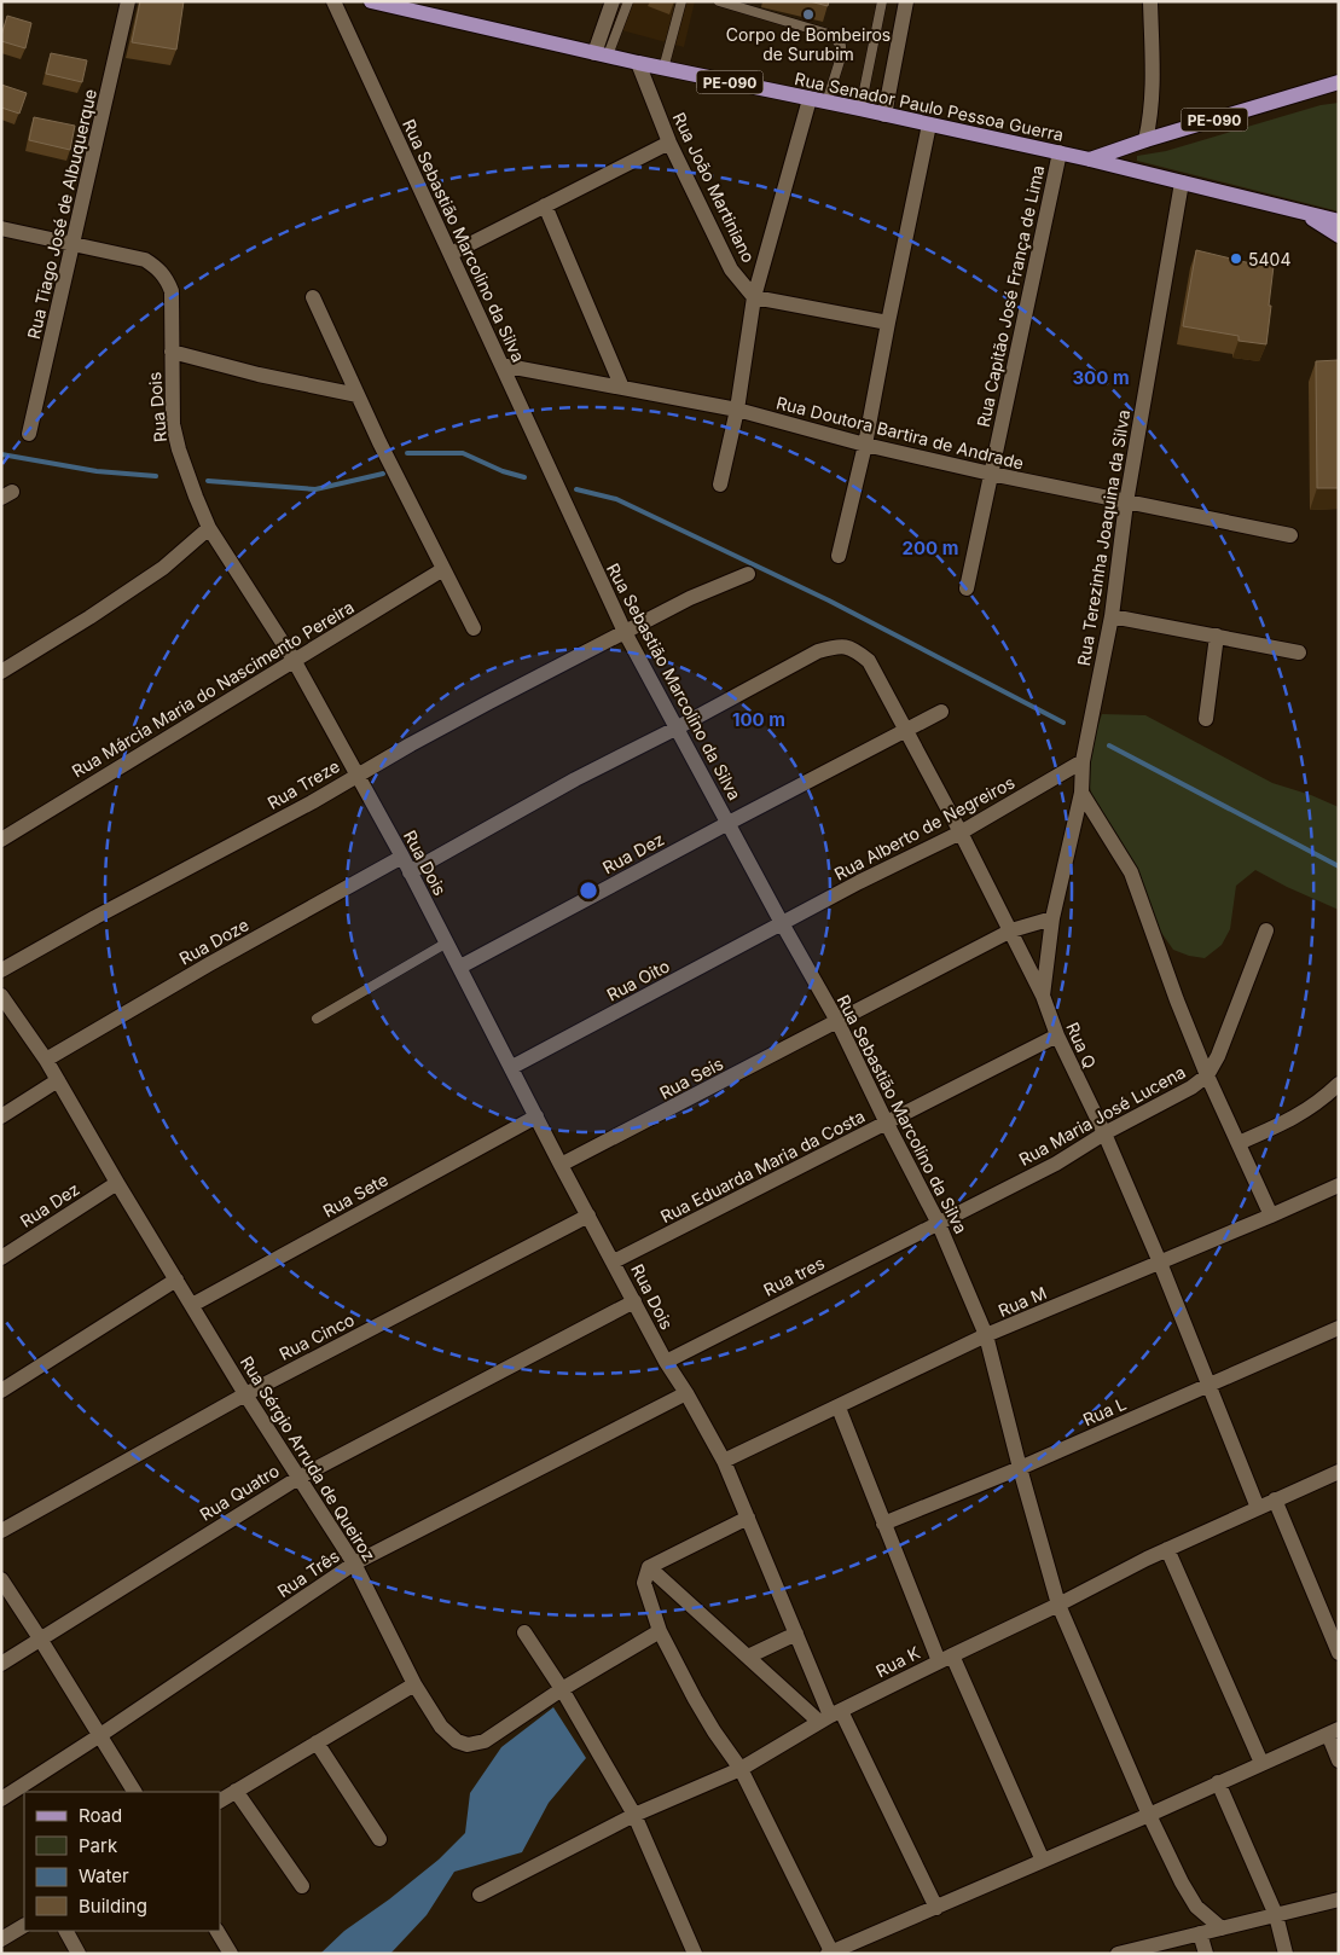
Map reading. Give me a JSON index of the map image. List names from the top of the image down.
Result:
{
  "streets": {
    "main road": ["PE-090", "Rua Senador Paulo Pessoa Guerra"],
    "street": [
      "Rua João Martiniano",
      "Rua Tiago José de Albuquerque",
      "Rua Sebastião Marcolino da Silva",
      "Rua Capitão José França de Lima",
      "Rua Dois",
      "Rua Doutora Bartira de Andrade",
      "Rua Terezinha Joaquina da Silva",
      "Rua Márcia Maria do Nascimento Pereira",
      "Rua Treze",
      "Rua Alberto de Negreiros",
      "Rua Dez",
      "Rua Doze",
      "Rua Oito",
      "Rua Q",
      "Rua Seis",
      "Rua Maria José Lucena",
      "Rua Eduarda Maria da Costa",
      "Rua Sete",
      "Rua tres",
      "Rua M",
      "Rua Cinco",
      "Rua L",
      "Rua Sérgio Arruda de Queiroz",
      "Rua Quatro",
      "Rua Três",
      "Rua K"
    ]
  },
  "crossings": [
    ["PE-090", "Rua Senador Paulo Pessoa Guerra"],
    ["PE-090", "Rua Terezinha Joaquina da Silva"],
    ["Rua Senador Paulo Pessoa Guerra", "Rua João Martiniano"],
    ["Rua Senador Paulo Pessoa Guerra", "Rua Capitão José França de Lima"],
    ["Rua Tiago José de Albuquerque", "Rua Dois"],
    ["Rua Sebastião Marcolino da Silva", "Rua Doutora Bartira de Andrade"],
    ["Rua Sebastião Marcolino da Silva", "Rua Treze"],
    ["Rua Sebastião Marcolino da Silva", "Rua Alberto de Negreiros"],
    ["Rua Sebastião Marcolino da Silva", "Rua Dez"],
    ["Rua Sebastião Marcolino da Silva", "Rua Oito"],
    ["Rua Sebastião Marcolino da Silva", "Rua Q"],
    ["Rua Sebastião Marcolino da Silva", "Rua Seis"],
    ["Rua Sebastião Marcolino da Silva", "Rua Maria José Lucena"],
    ["Rua Sebastião Marcolino da Silva", "Rua Eduarda Maria da Costa"],
    ["Rua Sebastião Marcolino da Silva", "Rua tres"],
    ["Rua Sebastião Marcolino da Silva", "Rua M"],
    ["Rua Sebastião Marcolino da Silva", "Rua L"],
    ["Rua Sebastião Marcolino da Silva", "Rua K"],
    ["Rua Capitão José França de Lima", "Rua Doutora Bartira de Andrade"],
    ["Rua Dois", "Rua Márcia Maria do Nascimento Pereira"],
    ["Rua Dois", "Rua Treze"],
    ["Rua Dois", "Rua Dez"],
    ["Rua Dois", "Rua Doze"],
    ["Rua Dois", "Rua Oito"],
    ["Rua Dois", "Rua Seis"],
    ["Rua Dois", "Rua Eduarda Maria da Costa"],
    ["Rua Dois", "Rua Sete"],
    ["Rua Dois", "Rua tres"],
    ["Rua Dois", "Rua M"],
    ["Rua Dois", "Rua Cinco"],
    ["Rua Dois", "Rua Quatro"],
    ["Rua Dois", "Rua Três"],
    ["Rua Dois", "Rua K"],
    ["Rua Doutora Bartira de Andrade", "Rua Terezinha Joaquina da Silva"],
    ["Rua Terezinha Joaquina da Silva", "Rua Alberto de Negreiros"],
    ["Rua Terezinha Joaquina da Silva", "Rua Q"],
    ["Rua Terezinha Joaquina da Silva", "Rua Seis"],
    ["Rua Alberto de Negreiros", "Rua Oito"],
    ["Rua Alberto de Negreiros", "Rua Q"],
    ["Rua Dez", "Rua Q"],
    ["Rua Dez", "Rua Sérgio Arruda de Queiroz"],
    ["Rua Doze", "Rua Sérgio Arruda de Queiroz"],
    ["Rua Q", "Rua Seis"],
    ["Rua Q", "Rua Maria José Lucena"],
    ["Rua Q", "Rua Eduarda Maria da Costa"],
    ["Rua Q", "Rua M"],
    ["Rua Q", "Rua L"],
    ["Rua Q", "Rua K"],
    ["Rua Maria José Lucena", "Rua tres"],
    ["Rua Sete", "Rua Sérgio Arruda de Queiroz"],
    ["Rua Cinco", "Rua Sérgio Arruda de Queiroz"],
    ["Rua Sérgio Arruda de Queiroz", "Rua Quatro"],
    ["Rua Sérgio Arruda de Queiroz", "Rua Três"]
  ],
  "places": ["Corpo de Bombeiros de Surubim", "5404"],
  "legend": [
    "Road",
    "Park",
    "Water",
    "Building"
  ],
  "rings": ["300 m", "200 m", "100 m"]
}
